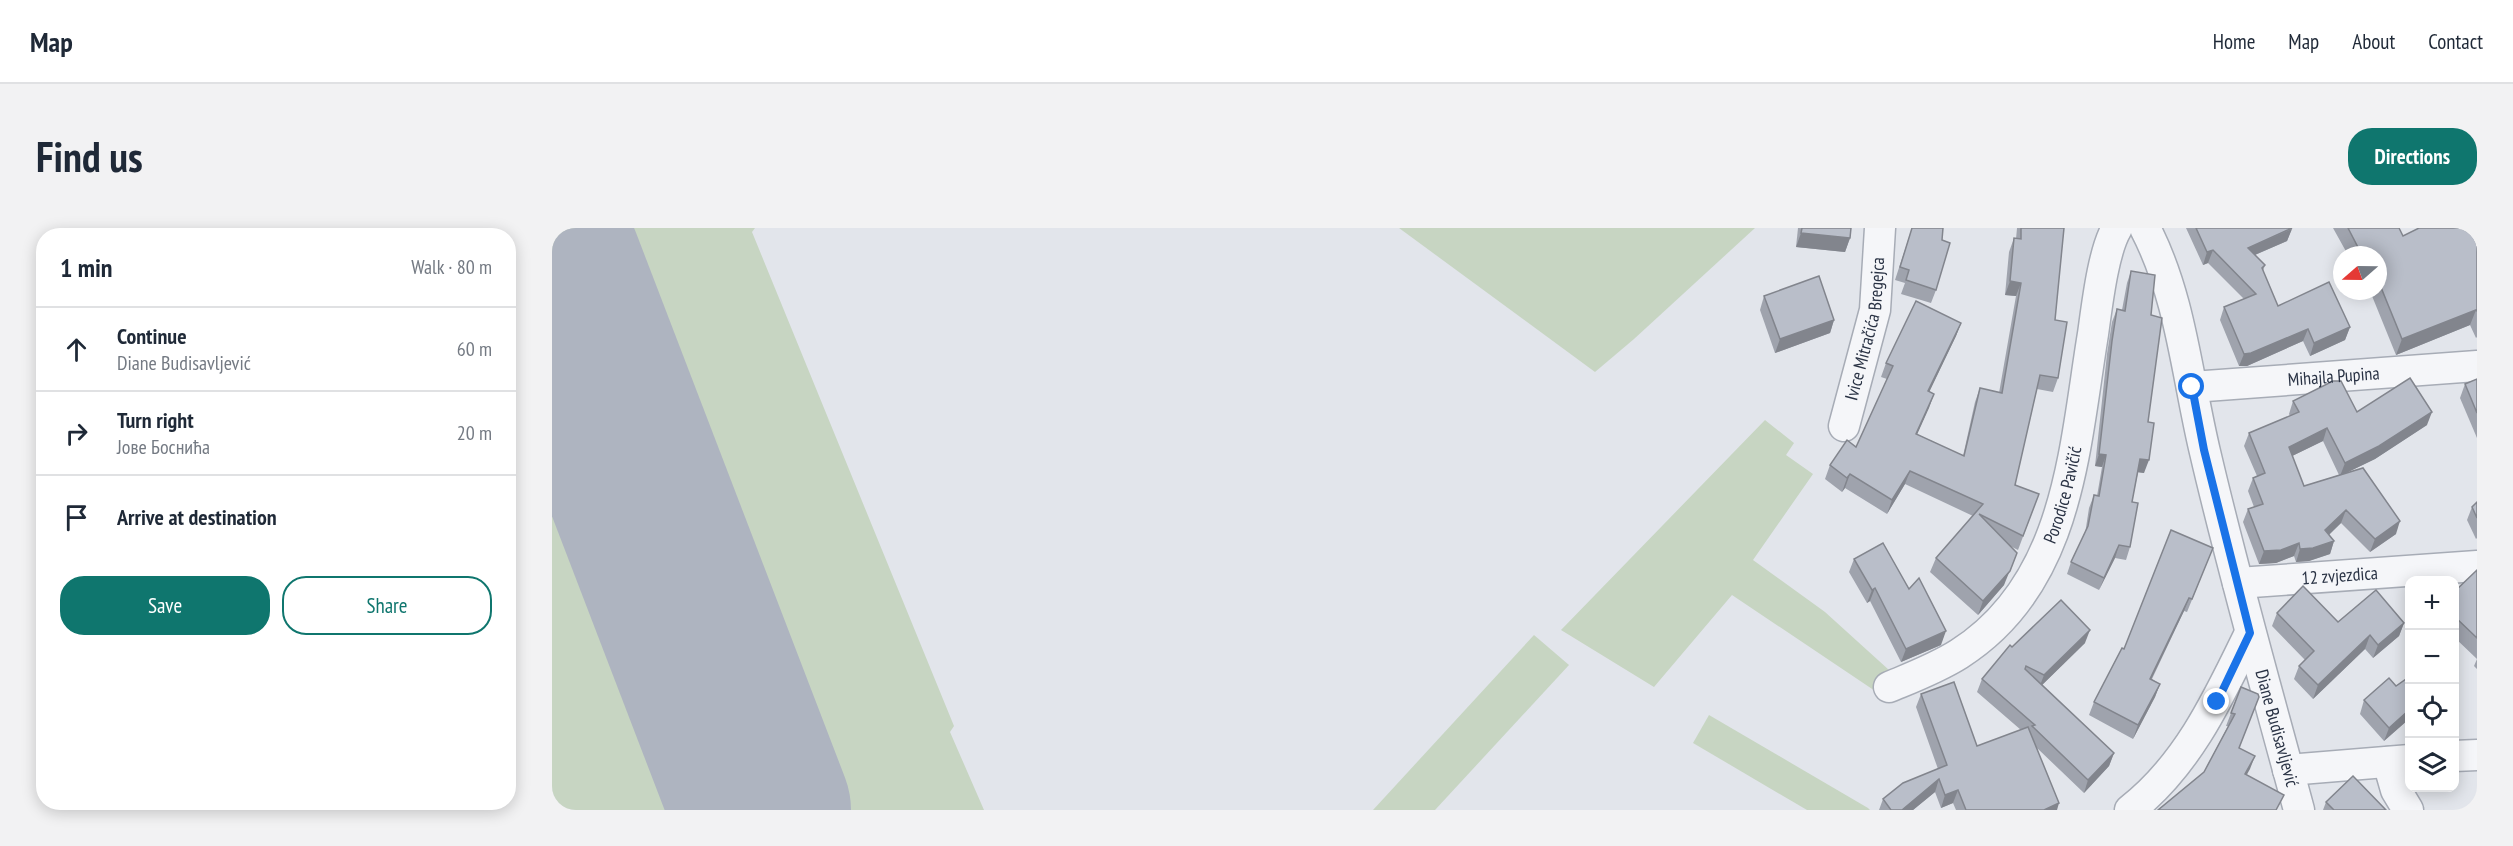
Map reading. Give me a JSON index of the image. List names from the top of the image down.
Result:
{
  "streets": {
    "street": [
      "Ivice Mitračića Bregejca",
      "Mihajla Pupina",
      "Porodice Pavičić",
      "12 zvjezdica",
      "Diane Budisavljević"
    ]
  },
  "crossings": [
    ["Mihajla Pupina", "Diane Budisavljević"],
    ["12 zvjezdica", "Diane Budisavljević"]
  ],
  "north": "left",
  "page": {
    "header": "Map",
    "nav": [
      "Home",
      "Map",
      "About",
      "Contact"
    ],
    "buttons": [
      "Directions",
      ["Save", "Share"]
    ],
    "title": "Find us",
    "heading": ["1 min", "Walk · 80 m"],
    "list": [
      ["Continue", "Diane Budisavljević", "60 m"],
      ["Turn right", "Јове Боснића", "20 m"],
      "Arrive at destination"
    ],
    "map_buttons": ["+", "−"]
  }
}
